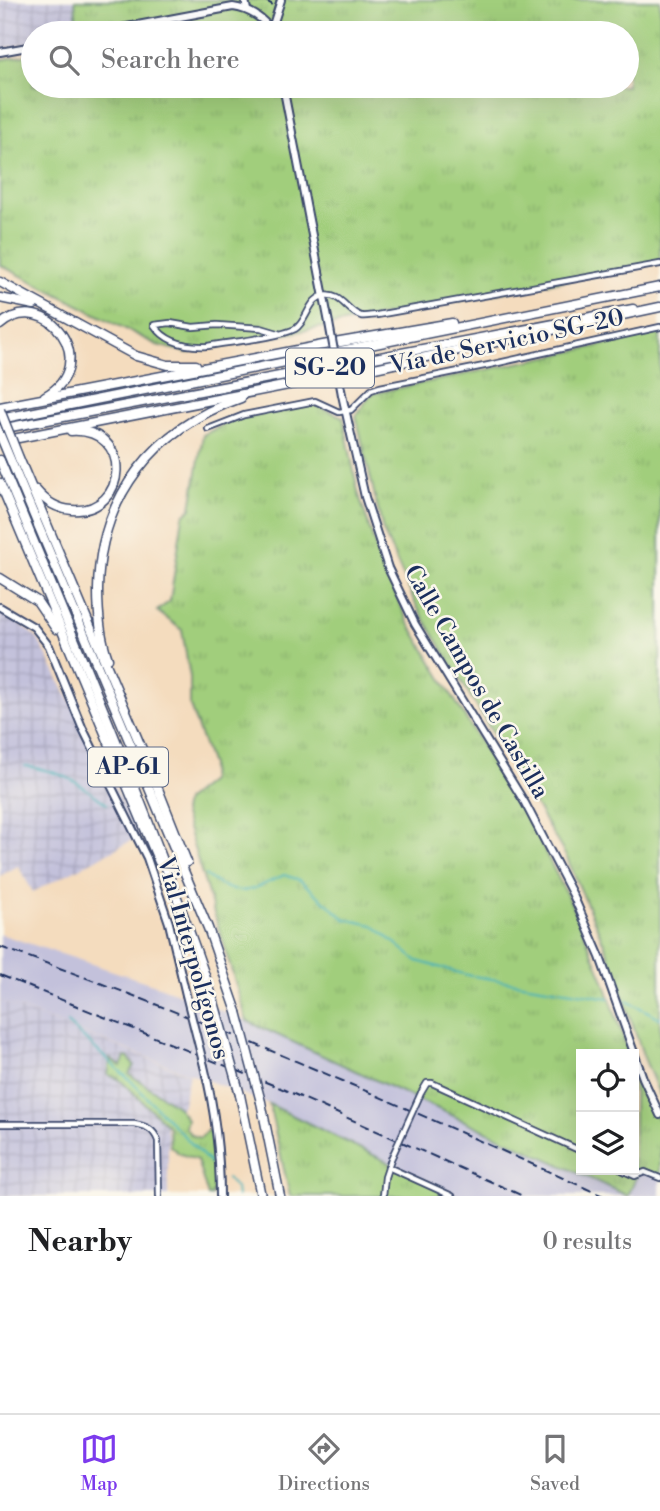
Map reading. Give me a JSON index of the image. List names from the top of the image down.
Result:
{
  "streets": {
    "highway": ["SG-20", "AP-61"],
    "main road": ["Calle Campos de Castilla", "Vial Interpolígonos"],
    "street": ["Vía de Servicio SG-20"]
  },
  "crossings": [
    ["Vía de Servicio SG-20", "Calle Campos de Castilla"]
  ],
  "page": {
    "search": "Search here",
    "heading": ["Nearby", "0 results"],
    "nav": ["Map", "Directions", "Saved"]
  }
}
